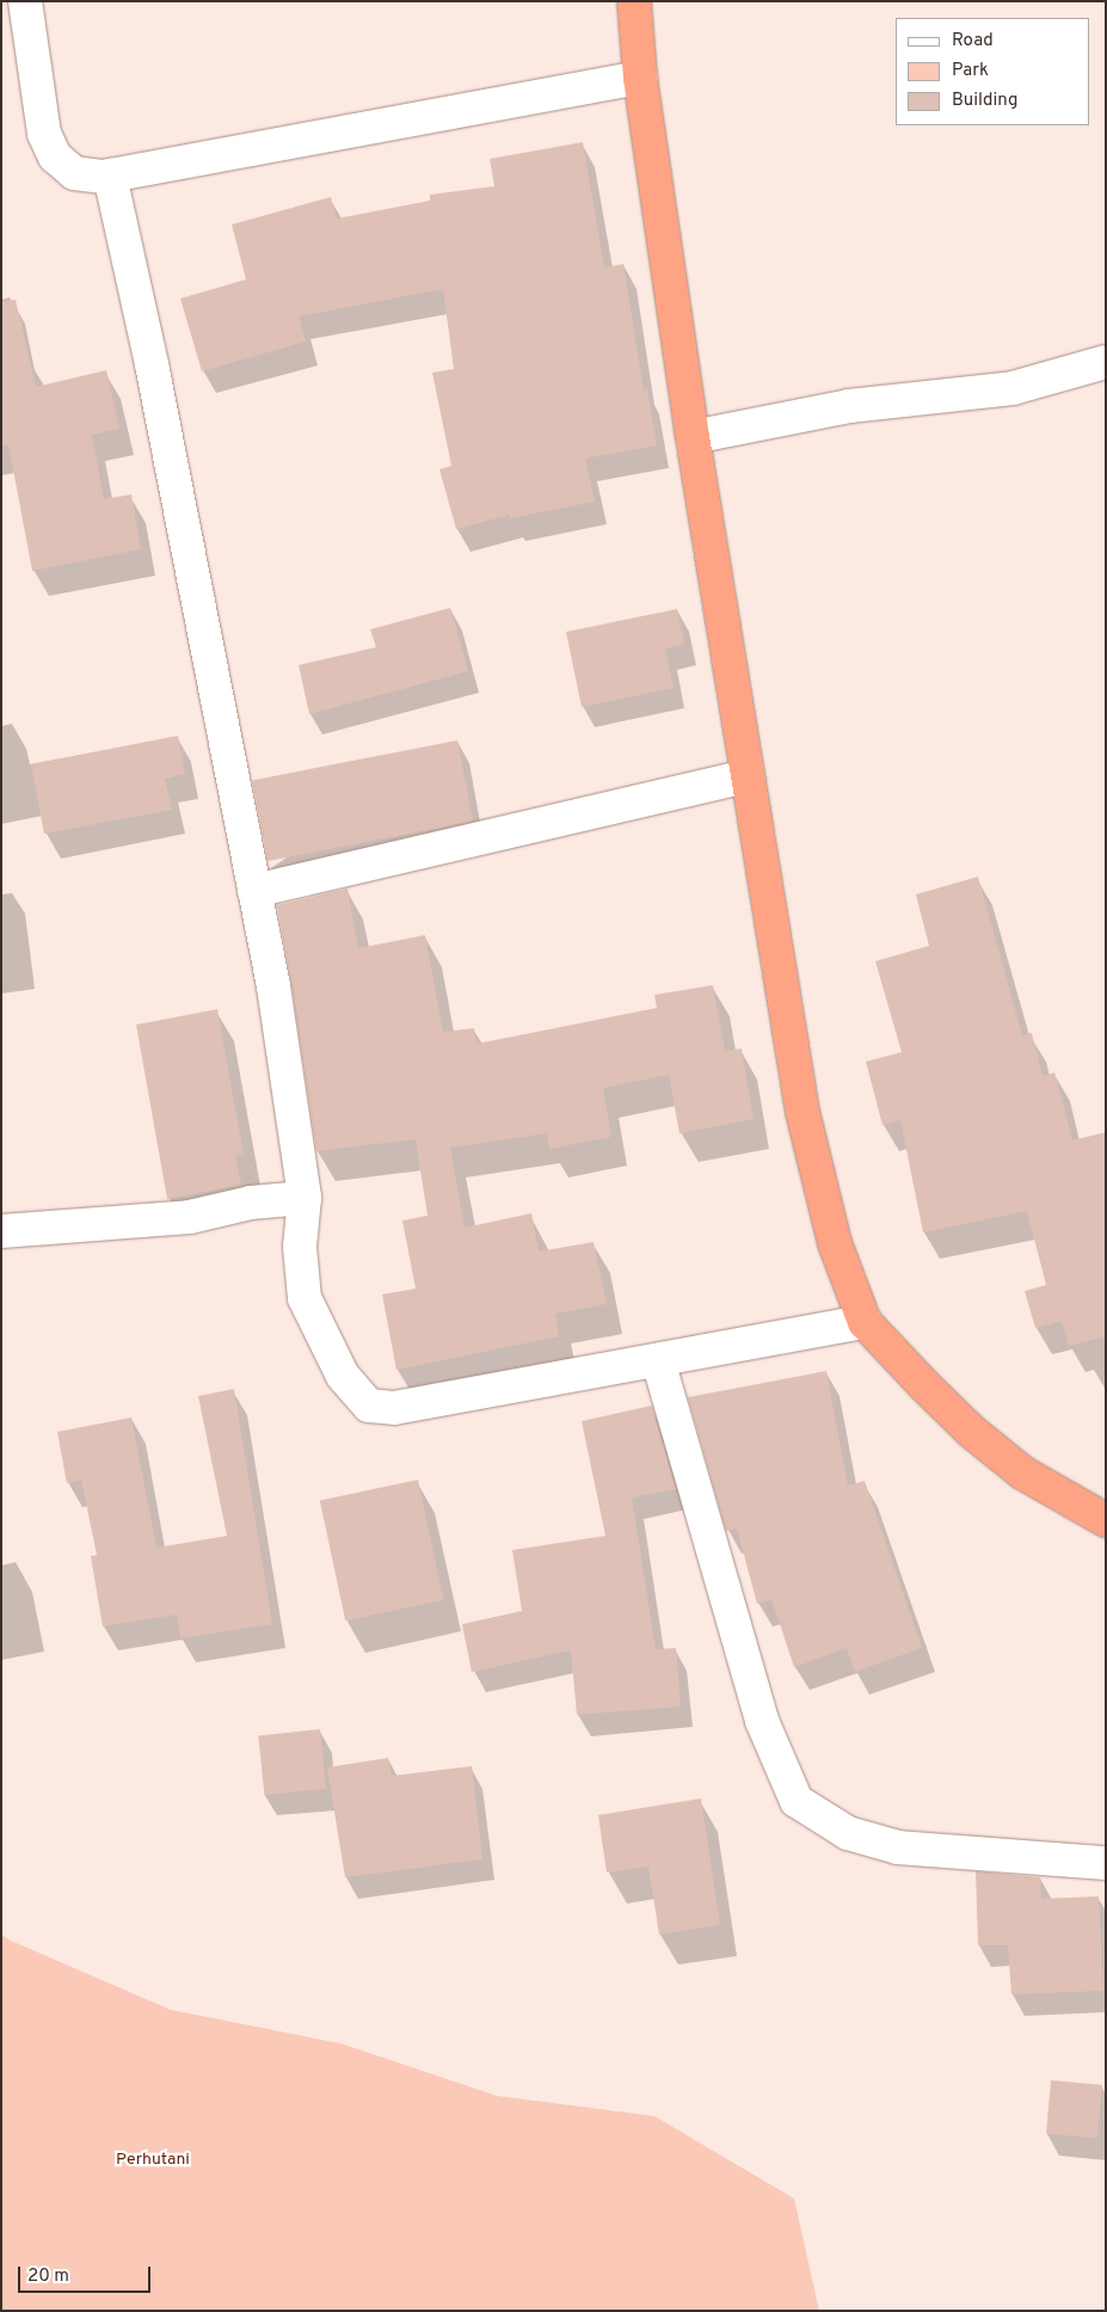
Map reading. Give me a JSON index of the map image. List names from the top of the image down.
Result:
{
  "parks": ["Perhutani"],
  "legend": ["Road", "Park", "Building"],
  "scale_bar": "20 m"
}
